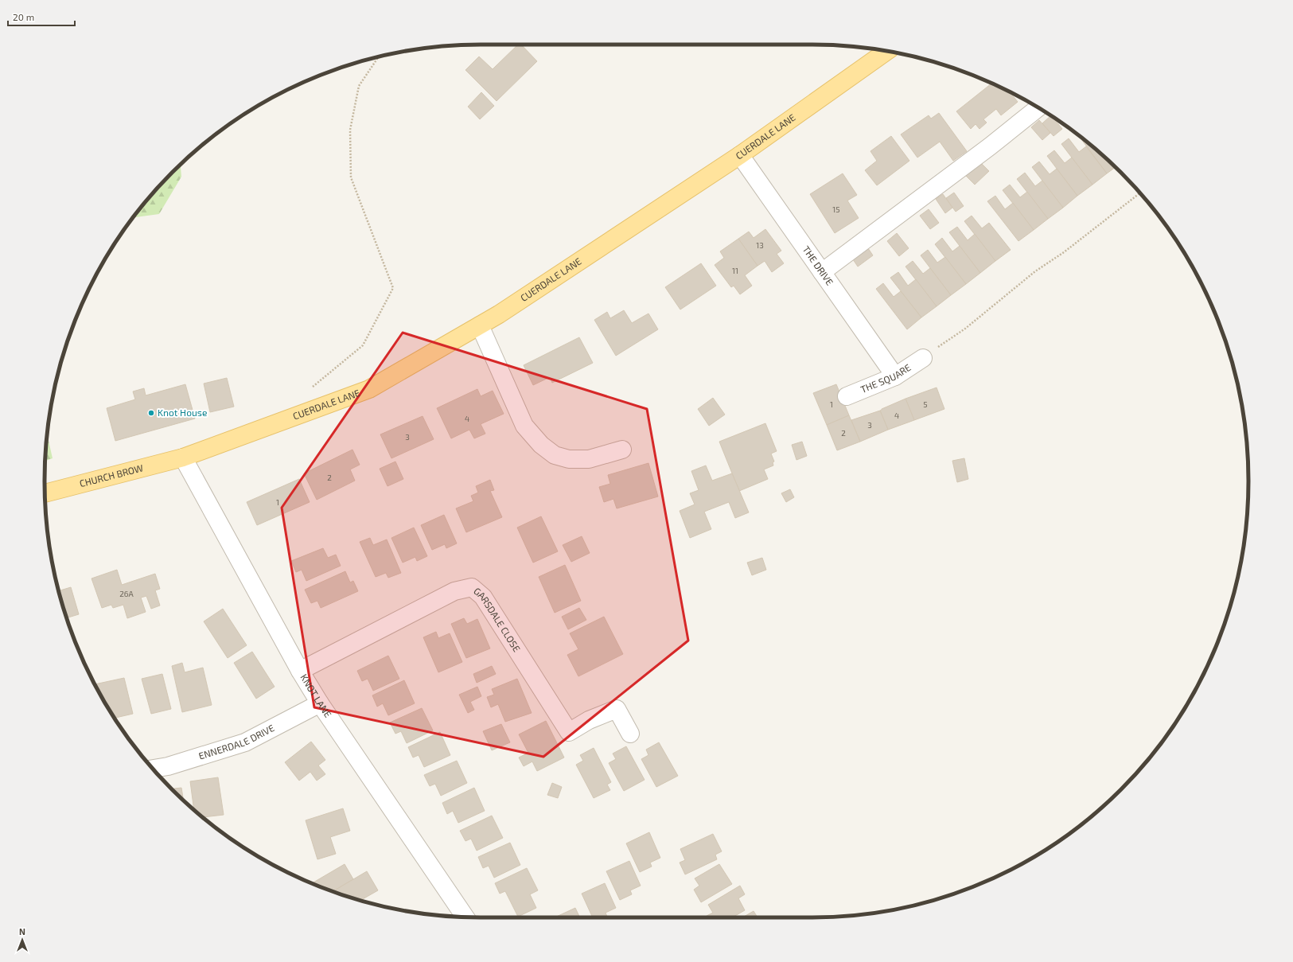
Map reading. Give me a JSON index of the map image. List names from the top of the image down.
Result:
{
  "streets": {
    "main road": ["CUERDALE LANE", "CHURCH BROW"],
    "street": [
      "THE DRIVE",
      "THE SQUARE",
      "GARSDALE CLOSE",
      "KNOT LANE",
      "ENNERDALE DRIVE"
    ]
  },
  "crossings": [
    ["CUERDALE LANE", "THE DRIVE"],
    ["CUERDALE LANE", "CHURCH BROW"],
    ["CUERDALE LANE", "KNOT LANE"],
    ["THE DRIVE", "THE SQUARE"],
    ["CHURCH BROW", "KNOT LANE"],
    ["GARSDALE CLOSE", "KNOT LANE"],
    ["KNOT LANE", "ENNERDALE DRIVE"]
  ],
  "places": ["Knot House"],
  "house_numbers": [
    "15",
    "13",
    "11",
    "1",
    "5",
    "4",
    "4",
    "3",
    "2",
    "3",
    "2",
    "1",
    "26A"
  ],
  "scale_bar": "20 m",
  "north": "top"
}
